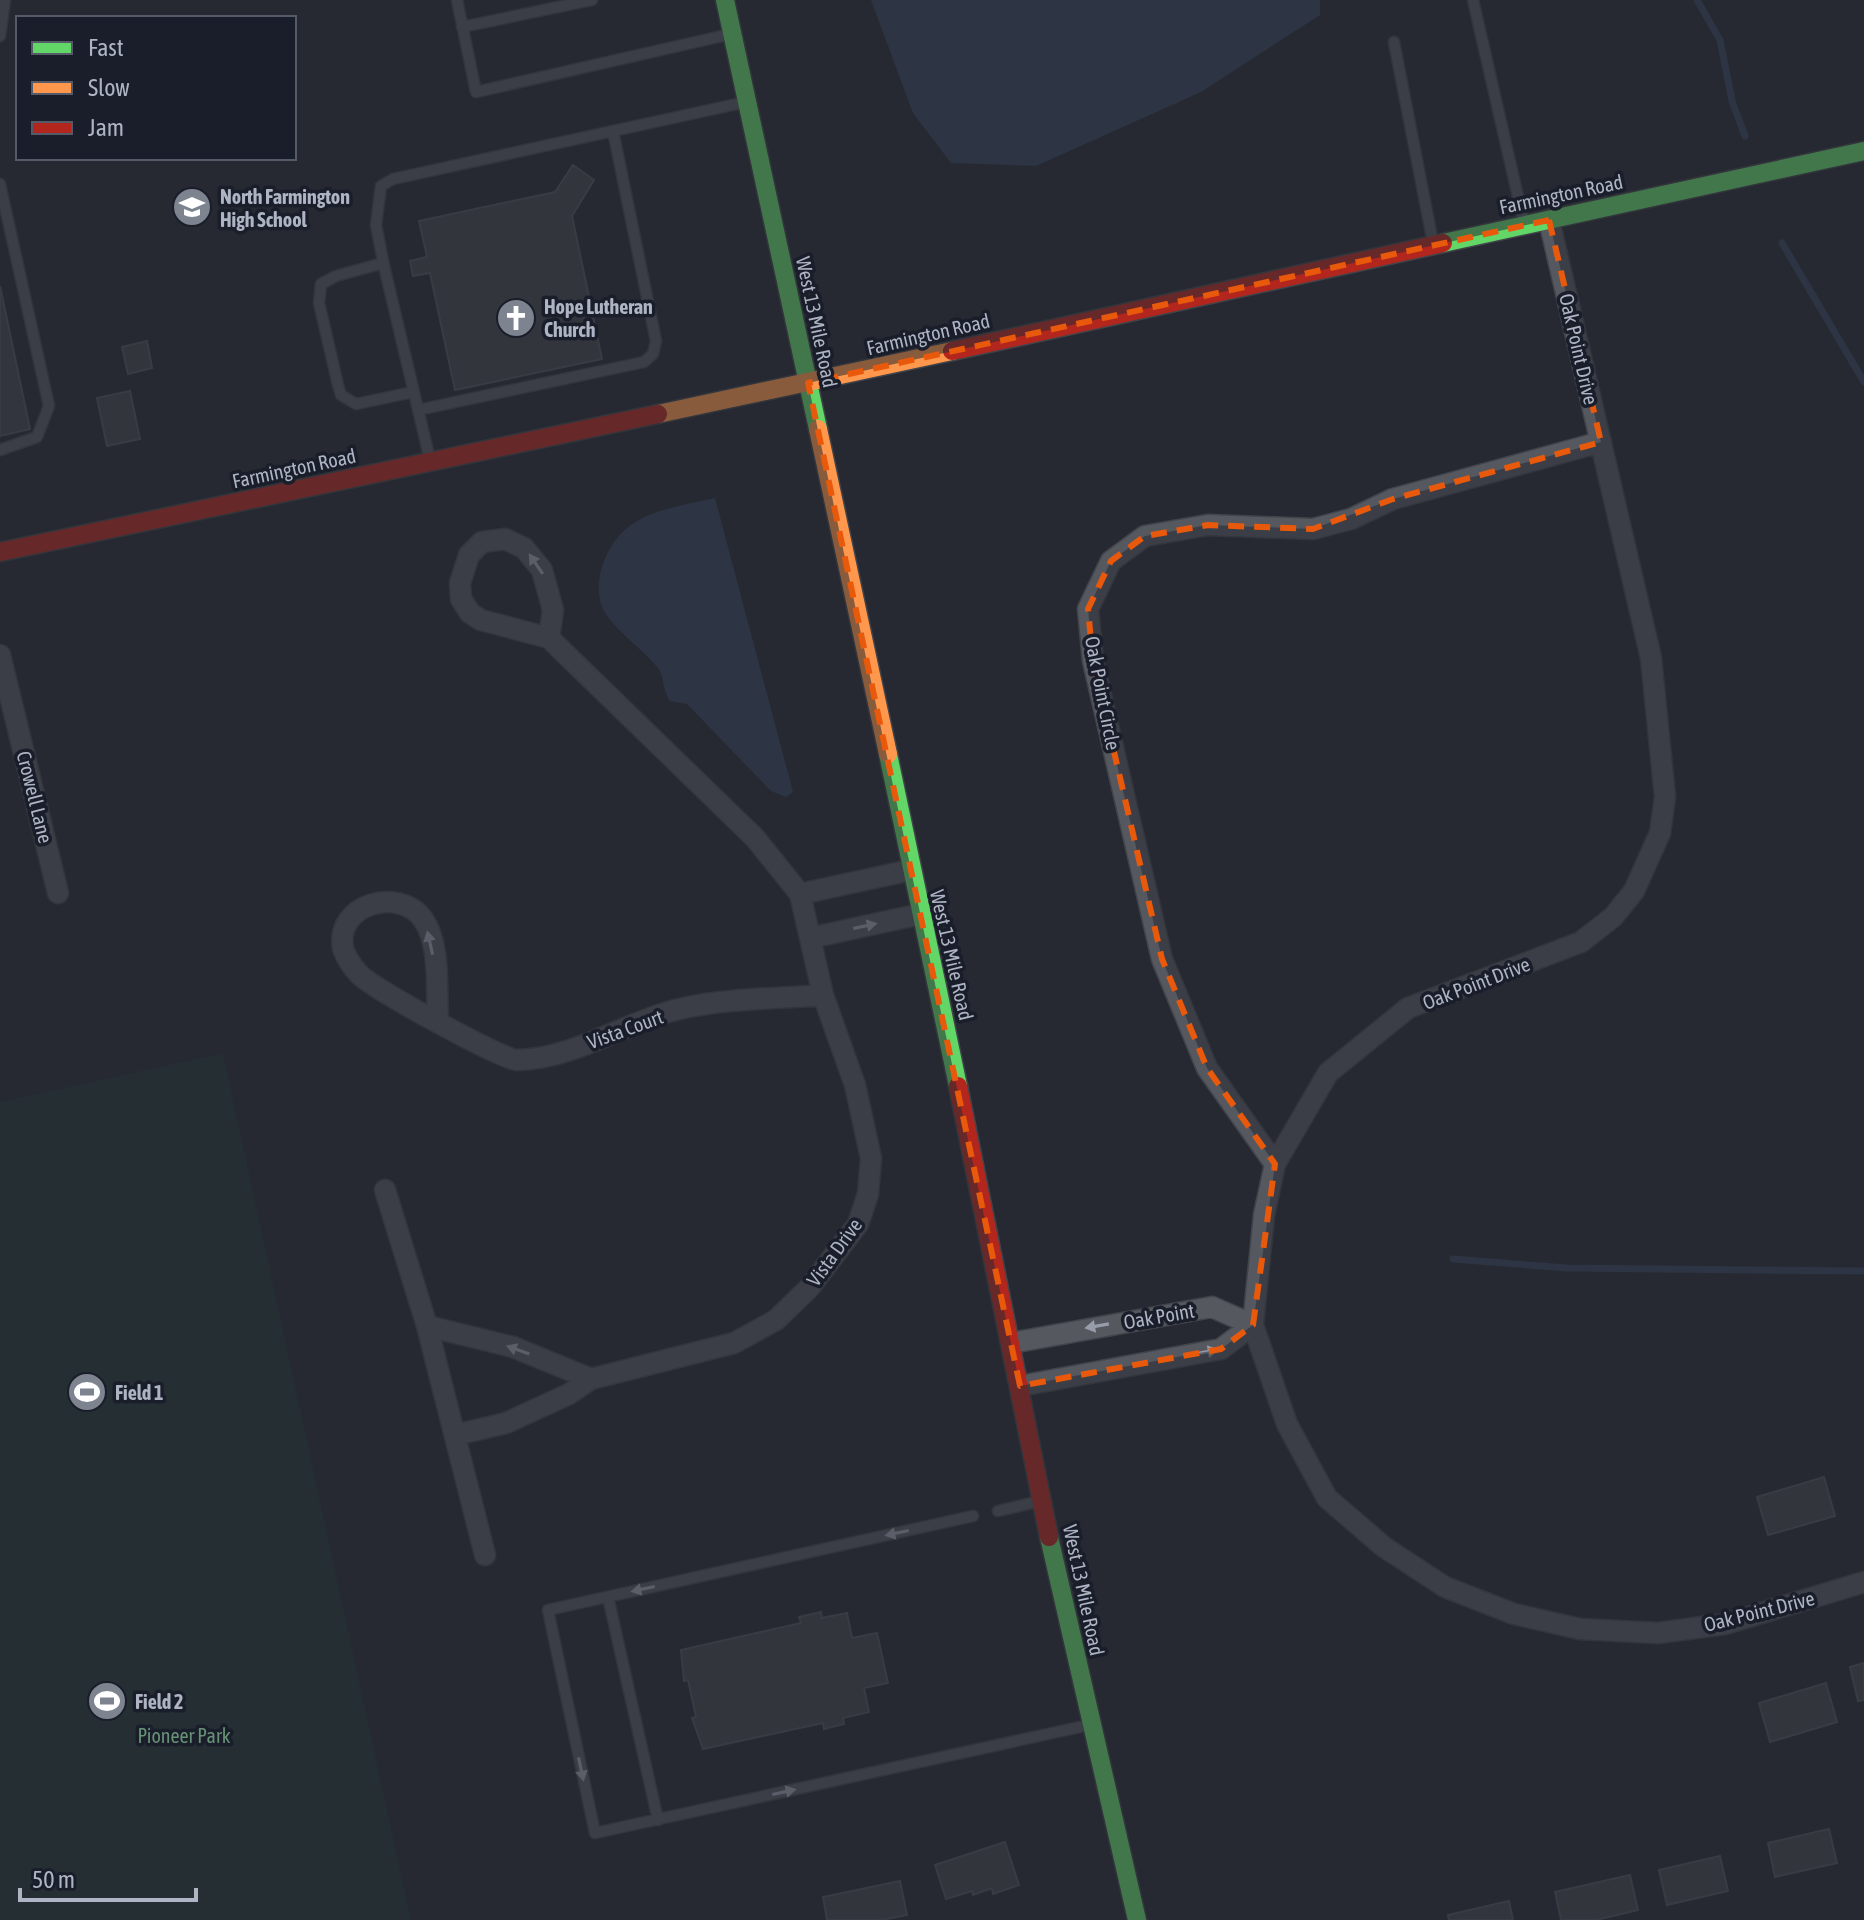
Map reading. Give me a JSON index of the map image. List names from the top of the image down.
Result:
{
  "streets": {
    "street": [
      "Farmington Road",
      "West 13 Mile Road",
      "Oak Point Drive",
      "Oak Point Circle",
      "Crowell Lane",
      "Vista Court",
      "Vista Drive",
      "Oak Point"
    ]
  },
  "crossings": [
    ["Farmington Road", "West 13 Mile Road"],
    ["Farmington Road", "Oak Point Drive"],
    ["West 13 Mile Road", "Oak Point"],
    ["Oak Point Drive", "Oak Point Circle"],
    ["Oak Point Drive", "Oak Point"],
    ["Vista Court", "Vista Drive"]
  ],
  "parks": ["Pioneer Park"],
  "places": {
    "school or university": ["North Farmington High School"],
    "church": ["Hope Lutheran Church"],
    "sports": ["Field 1", "Field 2"]
  },
  "legend": ["Fast", "Slow", "Jam"],
  "scale_bar": "50 m"
}
